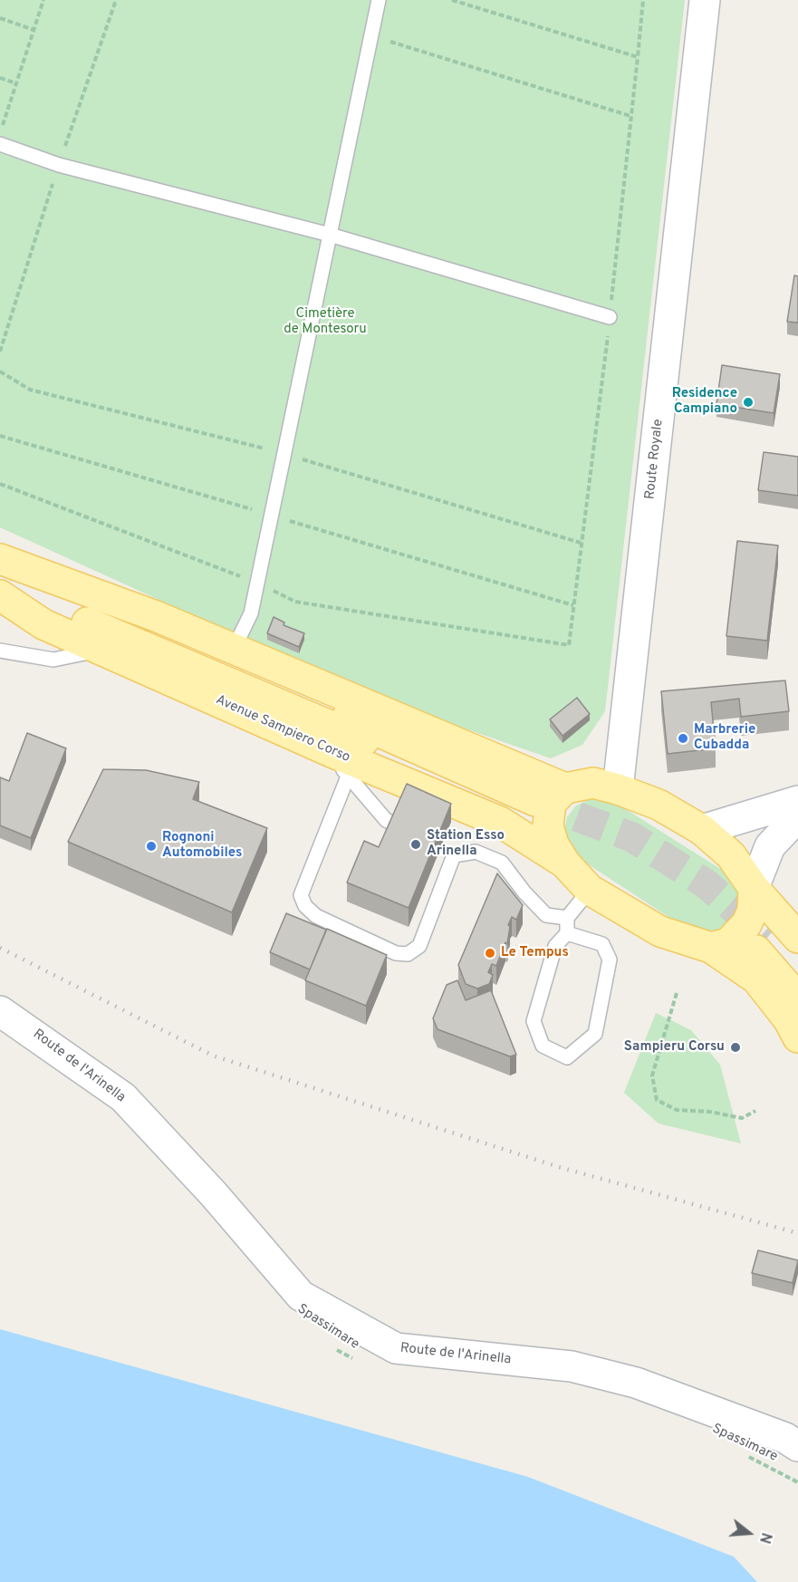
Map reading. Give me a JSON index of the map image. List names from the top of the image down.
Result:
{
  "streets": {
    "main road": ["Route Royale", "Avenue Sampiero Corso", "Route de l'Arinella"],
    "path": ["Spassimare"]
  },
  "parks": ["Cimetière de Montesoru"],
  "places": [
    "Residence Campiano",
    "Marbrerie Cubadda",
    "Station Esso Arinella",
    "Rognoni Automobiles",
    "Le Tempus",
    "Sampieru Corsu"
  ],
  "north": "right"
}
